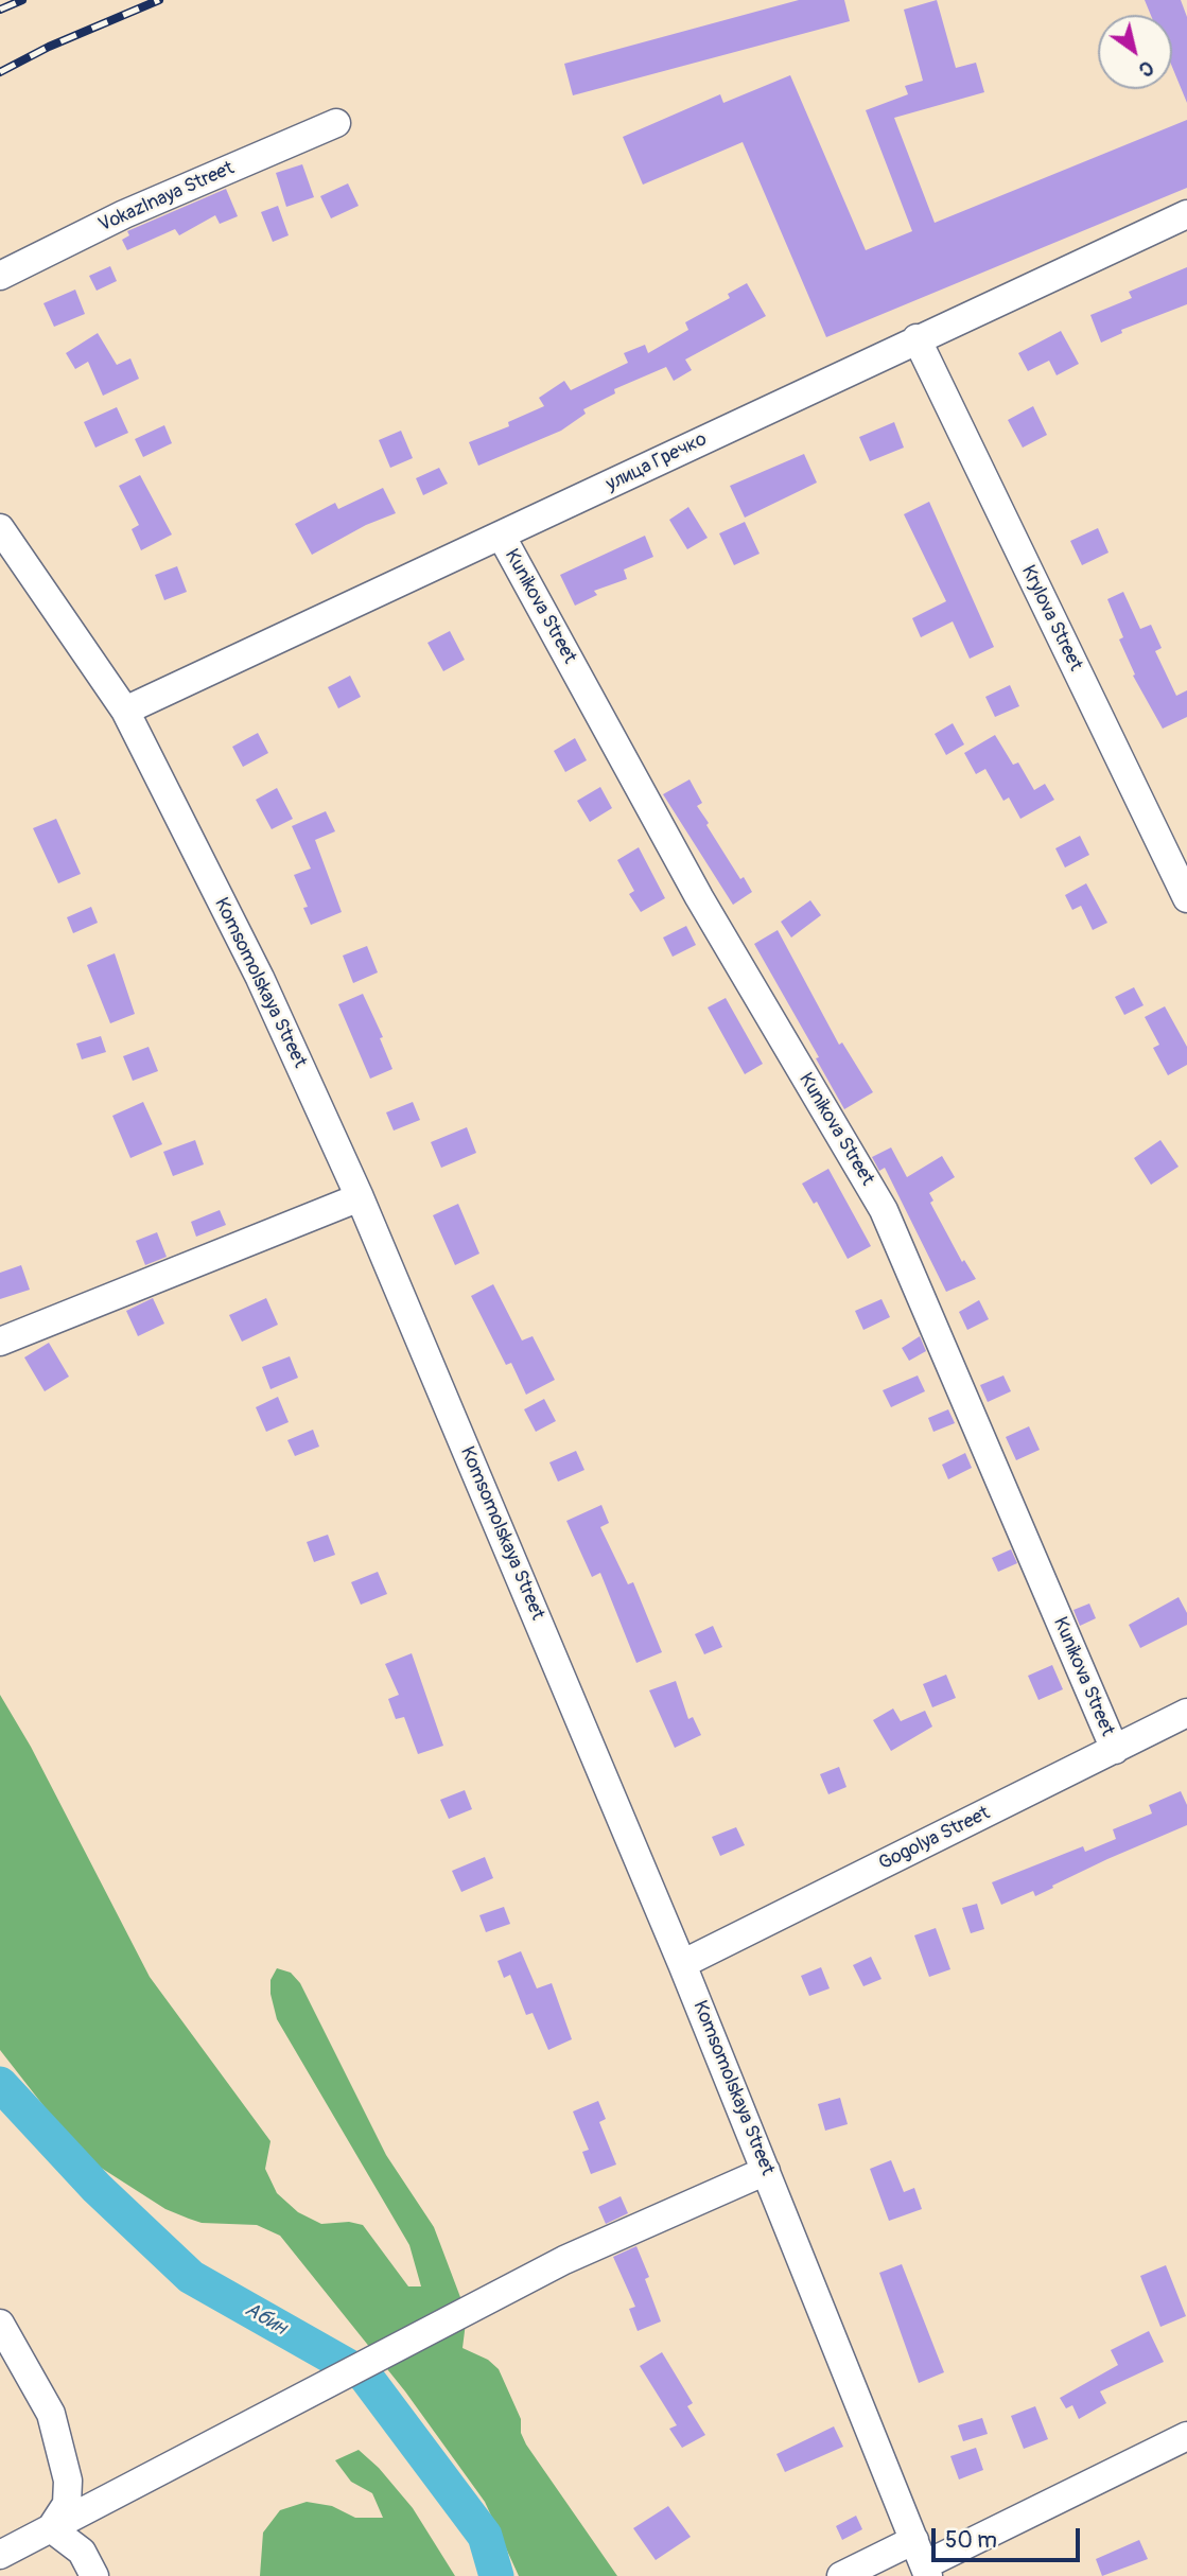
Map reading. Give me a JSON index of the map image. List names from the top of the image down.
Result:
{
  "streets": {
    "street": [
      "Vokazlnaya Street",
      "улица Гречко",
      "Kunikova Street",
      "Krylova Street",
      "Komsomolskaya Street",
      "Gogolya Street"
    ]
  },
  "crossings": [
    ["улица Гречко", "Kunikova Street"],
    ["улица Гречко", "Krylova Street"],
    ["улица Гречко", "Komsomolskaya Street"],
    ["Kunikova Street", "Gogolya Street"],
    ["Komsomolskaya Street", "Gogolya Street"]
  ],
  "water": ["Абин"],
  "scale_bar": "50 m",
  "north": "bottom right"
}
